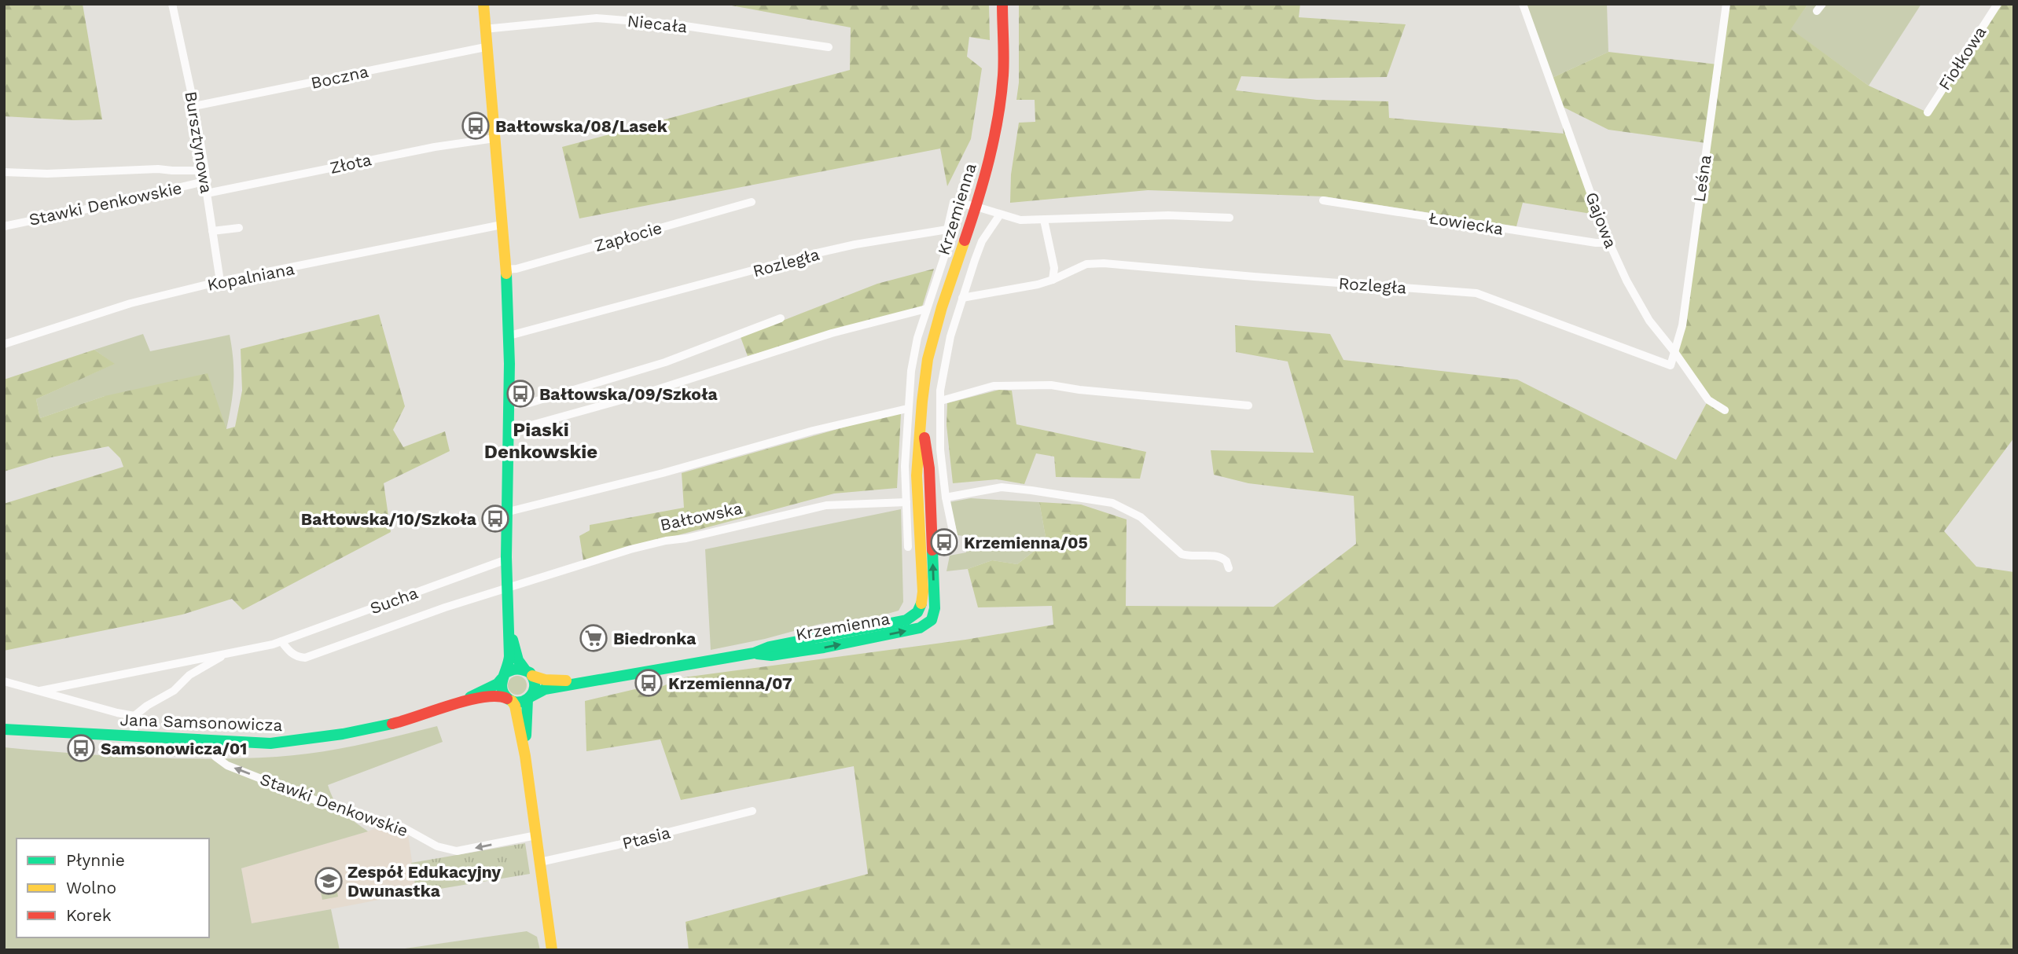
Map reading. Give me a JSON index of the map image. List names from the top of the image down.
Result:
{
  "streets": {
    "main road": ["Krzemienna", "Jana Samsonowicza"],
    "street": [
      "Niecała",
      "Fiołkowa",
      "Boczna",
      "Bursztynowa",
      "Złota",
      "Leśna",
      "Stawki Denkowskie",
      "Gajowa",
      "Łowiecka",
      "Zapłocie",
      "Rozległa",
      "Kopalniana",
      "Bałtowska",
      "Sucha",
      "Ptasia"
    ]
  },
  "crossings": [
    ["Boczna", "Bursztynowa"],
    ["Bursztynowa", "Złota"],
    ["Bursztynowa", "Stawki Denkowskie"],
    ["Bursztynowa", "Kopalniana"],
    ["Leśna", "Gajowa"],
    ["Leśna", "Rozległa"],
    ["Stawki Denkowskie", "Jana Samsonowicza"],
    ["Krzemienna", "Jana Samsonowicza"],
    ["Gajowa", "Łowiecka"],
    ["Gajowa", "Rozległa"],
    ["Bałtowska", "Sucha"]
  ],
  "one_way": ["Stawki Denkowskie"],
  "districts": ["Piaski Denkowskie"],
  "places": {
    "bus stop": [
      "Bałtowska/08/Lasek",
      "Bałtowska/09/Szkoła",
      "Bałtowska/10/Szkoła",
      "Krzemienna/05",
      "Krzemienna/07",
      "Samsonowicza/01"
    ],
    "supermarket": ["Biedronka"],
    "school or university": ["Zespół Edukacyjny Dwunastka"]
  },
  "legend": ["Płynnie", "Wolno", "Korek"]
}
